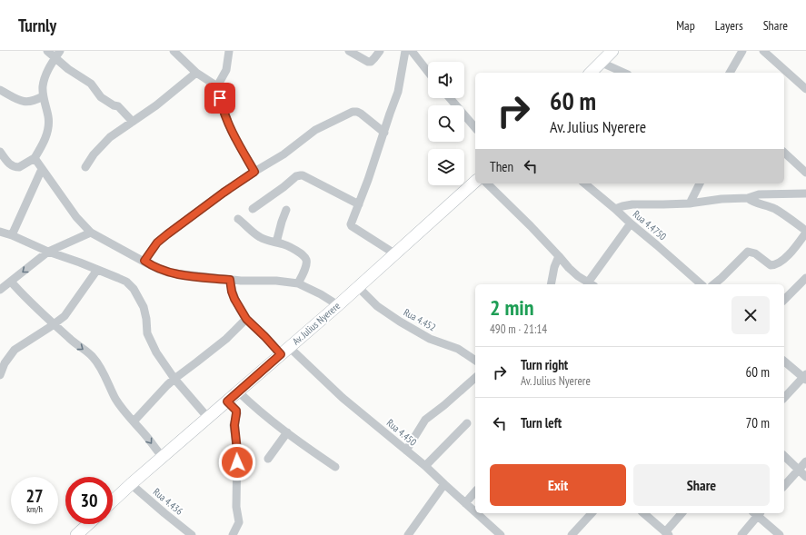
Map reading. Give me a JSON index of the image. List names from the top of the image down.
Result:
{
  "streets": {
    "main road": ["Av. Julius Nyerere"],
    "street": [
      "Rua 4.4750",
      "Rua 4.452",
      "Rua 4.450",
      "Rua 4.436"
    ]
  },
  "crossings": [
    ["Rua 4.452", "Av. Julius Nyerere"],
    ["Av. Julius Nyerere", "Rua 4.450"],
    ["Av. Julius Nyerere", "Rua 4.436"]
  ],
  "page": {
    "header": "Turnly",
    "nav": ["Map", "Layers", "Share"],
    "turn": ["60 m", "Av. Julius Nyerere"],
    "then": "Then",
    "heading": ["2 min", "490 m · 21:14"],
    "list": [
      {
        "name": "Turn right",
        "note": "Av. Julius Nyerere",
        "value": "60 m"
      },
      {
        "name": "Turn left",
        "value": "70 m"
      }
    ],
    "buttons": ["Exit", "Share"],
    "speed": "27 km/h",
    "limit": "30"
  }
}
